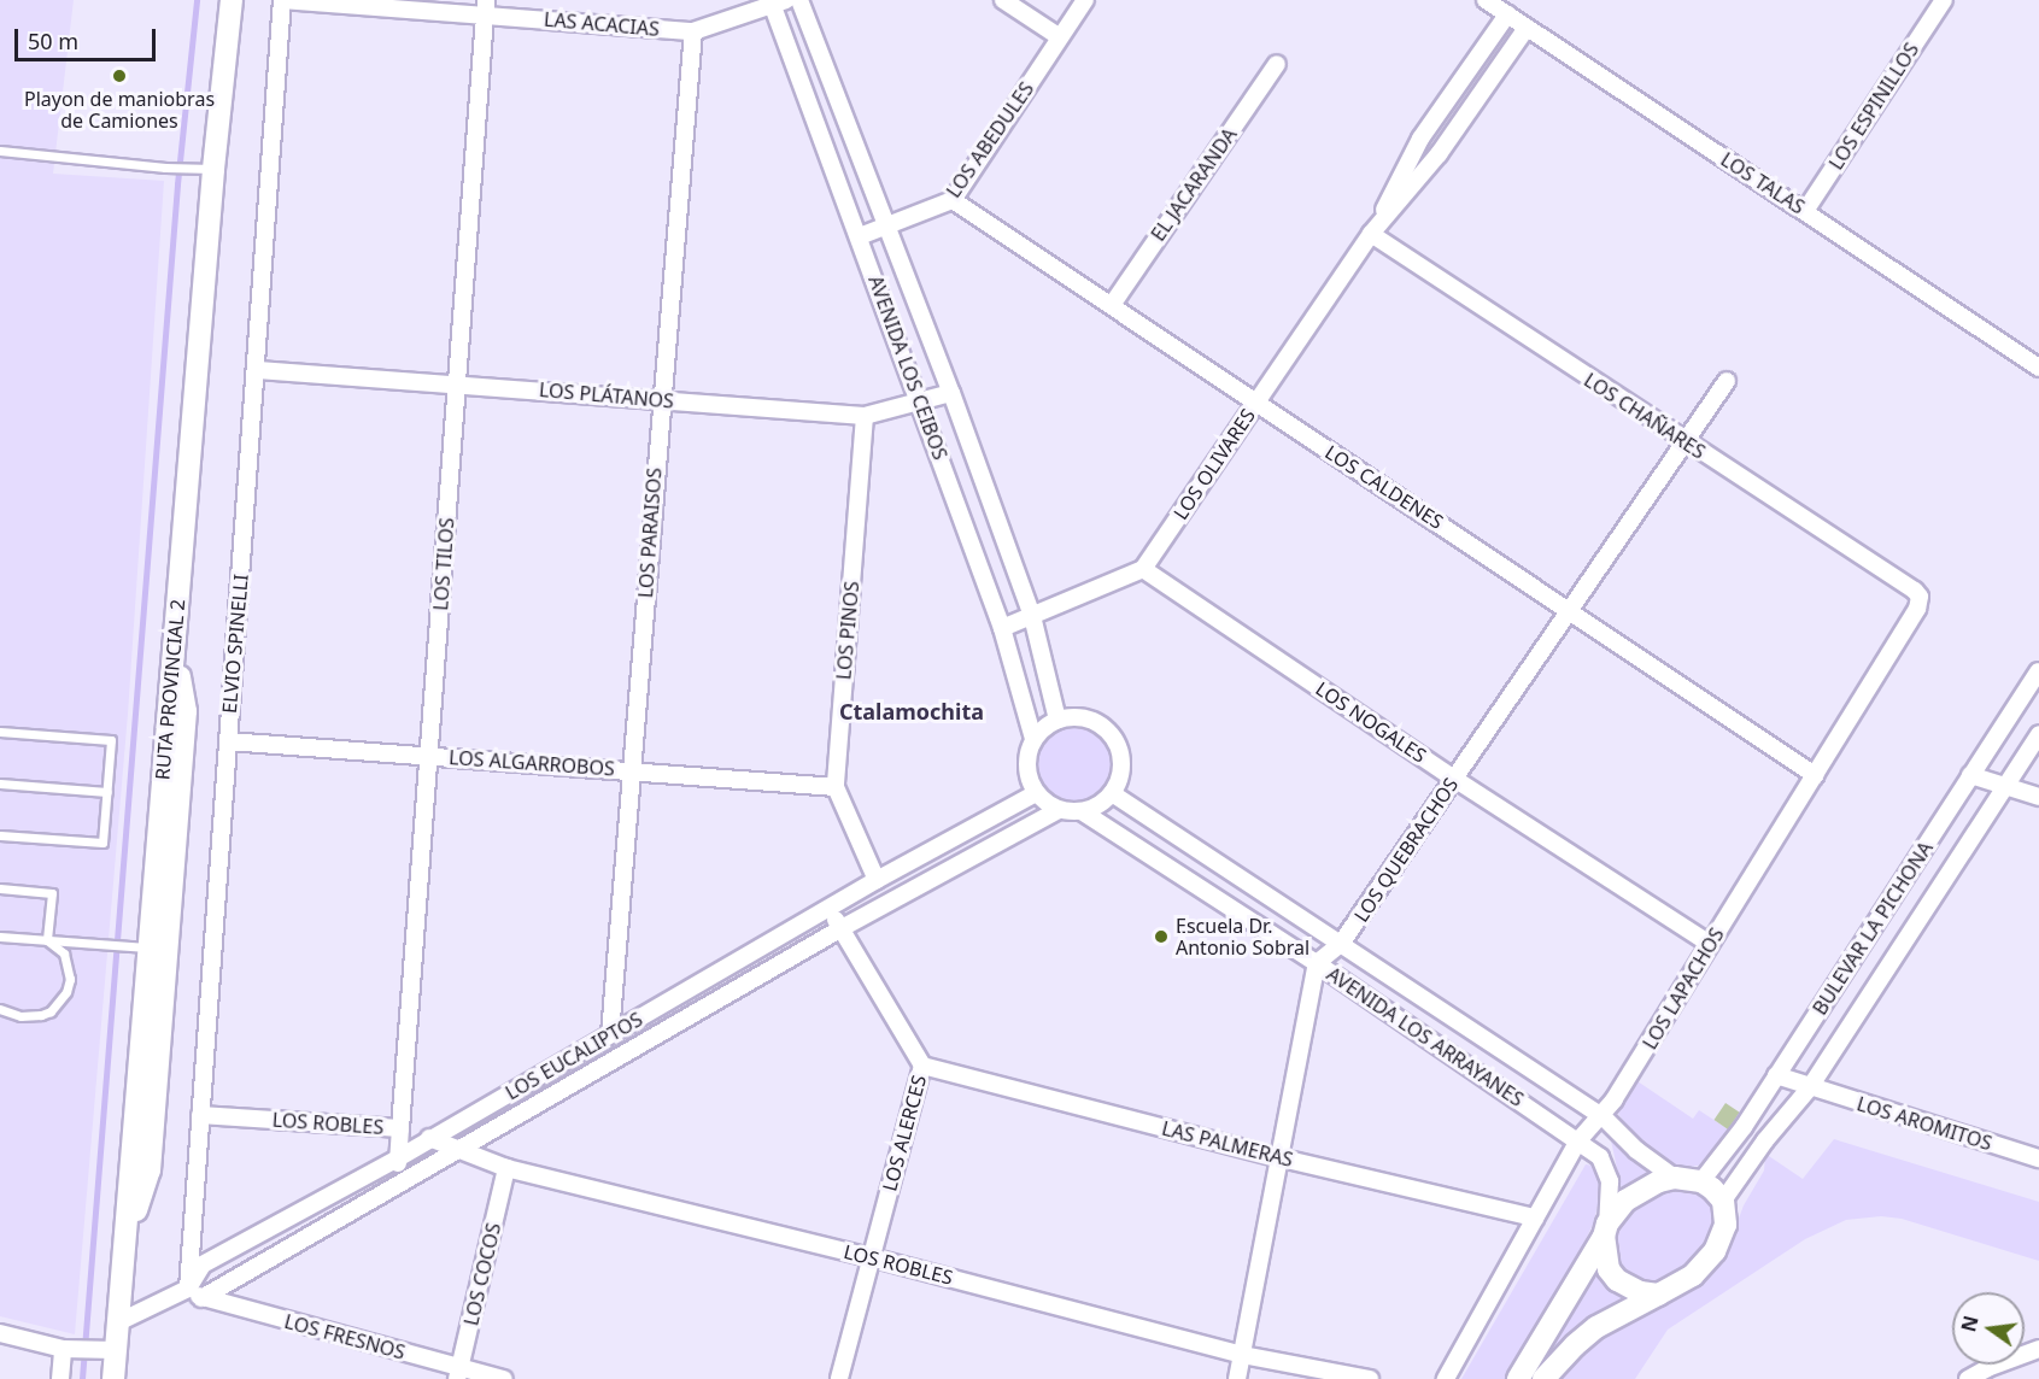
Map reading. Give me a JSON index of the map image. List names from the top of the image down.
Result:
{
  "streets": {
    "main road": ["RUTA PROVINCIAL 2"],
    "street": [
      "LAS ACACIAS",
      "LOS ESPINILLOS",
      "LOS ABEDULES",
      "LOS TALAS",
      "EL JACARANDA",
      "AVENIDA LOS CEIBOS",
      "LOS PLÁTANOS",
      "LOS CHAÑARES",
      "LOS OLIVARES",
      "LOS CALDENES",
      "LOS PARAISOS",
      "LOS TILOS",
      "LOS PINOS",
      "ELVIO SPINELLI",
      "LOS NOGALES",
      "LOS ALGARROBOS",
      "LOS QUEBRACHOS",
      "BULEVAR LA PICHONA",
      "LOS LAPACHOS",
      "AVENIDA LOS ARRAYANES",
      "LOS EUCALIPTOS",
      "LOS ROBLES",
      "LOS AROMITOS",
      "LOS ALERCES",
      "LAS PALMERAS",
      "LOS COCOS",
      "LOS FRESNOS"
    ]
  },
  "crossings": [
    ["LAS ACACIAS", "AVENIDA LOS CEIBOS"],
    ["LAS ACACIAS", "LOS PARAISOS"],
    ["LAS ACACIAS", "LOS TILOS"],
    ["LAS ACACIAS", "ELVIO SPINELLI"],
    ["LOS ESPINILLOS", "LOS TALAS"],
    ["LOS ABEDULES", "AVENIDA LOS CEIBOS"],
    ["LOS ABEDULES", "LOS CALDENES"],
    ["EL JACARANDA", "LOS CALDENES"],
    ["AVENIDA LOS CEIBOS", "LOS PLÁTANOS"],
    ["AVENIDA LOS CEIBOS", "AVENIDA LOS ARRAYANES"],
    ["AVENIDA LOS CEIBOS", "LOS EUCALIPTOS"],
    ["LOS PLÁTANOS", "LOS PARAISOS"],
    ["LOS PLÁTANOS", "LOS TILOS"],
    ["LOS PLÁTANOS", "LOS PINOS"],
    ["LOS PLÁTANOS", "ELVIO SPINELLI"],
    ["LOS CHAÑARES", "LOS OLIVARES"],
    ["LOS CHAÑARES", "LOS QUEBRACHOS"],
    ["LOS CHAÑARES", "LOS LAPACHOS"],
    ["LOS OLIVARES", "LOS CALDENES"],
    ["LOS OLIVARES", "LOS NOGALES"],
    ["LOS CALDENES", "LOS QUEBRACHOS"],
    ["LOS CALDENES", "LOS LAPACHOS"],
    ["LOS PARAISOS", "LOS ALGARROBOS"],
    ["LOS PARAISOS", "LOS EUCALIPTOS"],
    ["LOS TILOS", "LOS ALGARROBOS"],
    ["LOS TILOS", "LOS ROBLES"],
    ["LOS PINOS", "LOS ALGARROBOS"],
    ["LOS PINOS", "LOS EUCALIPTOS"],
    ["ELVIO SPINELLI", "LOS ALGARROBOS"],
    ["ELVIO SPINELLI", "LOS EUCALIPTOS"],
    ["ELVIO SPINELLI", "LOS ROBLES"],
    ["ELVIO SPINELLI", "LOS FRESNOS"],
    ["RUTA PROVINCIAL 2", "LOS EUCALIPTOS"],
    ["LOS NOGALES", "LOS QUEBRACHOS"],
    ["LOS NOGALES", "LOS LAPACHOS"],
    ["LOS QUEBRACHOS", "AVENIDA LOS ARRAYANES"],
    ["BULEVAR LA PICHONA", "AVENIDA LOS ARRAYANES"],
    ["BULEVAR LA PICHONA", "LOS AROMITOS"],
    ["LOS LAPACHOS", "AVENIDA LOS ARRAYANES"],
    ["LOS LAPACHOS", "LAS PALMERAS"],
    ["AVENIDA LOS ARRAYANES", "LOS EUCALIPTOS"],
    ["LOS EUCALIPTOS", "LOS ROBLES"],
    ["LOS EUCALIPTOS", "LOS ALERCES"],
    ["LOS EUCALIPTOS", "LOS FRESNOS"],
    ["LOS ROBLES", "LOS ALERCES"],
    ["LOS ROBLES", "LOS COCOS"],
    ["LOS ALERCES", "LAS PALMERAS"],
    ["LOS COCOS", "LOS FRESNOS"]
  ],
  "districts": ["Ctalamochita"],
  "places": ["Playon de maniobras de Camiones", "Escuela Dr. Antonio Sobral"],
  "scale_bar": "50 m",
  "north": "left"
}
